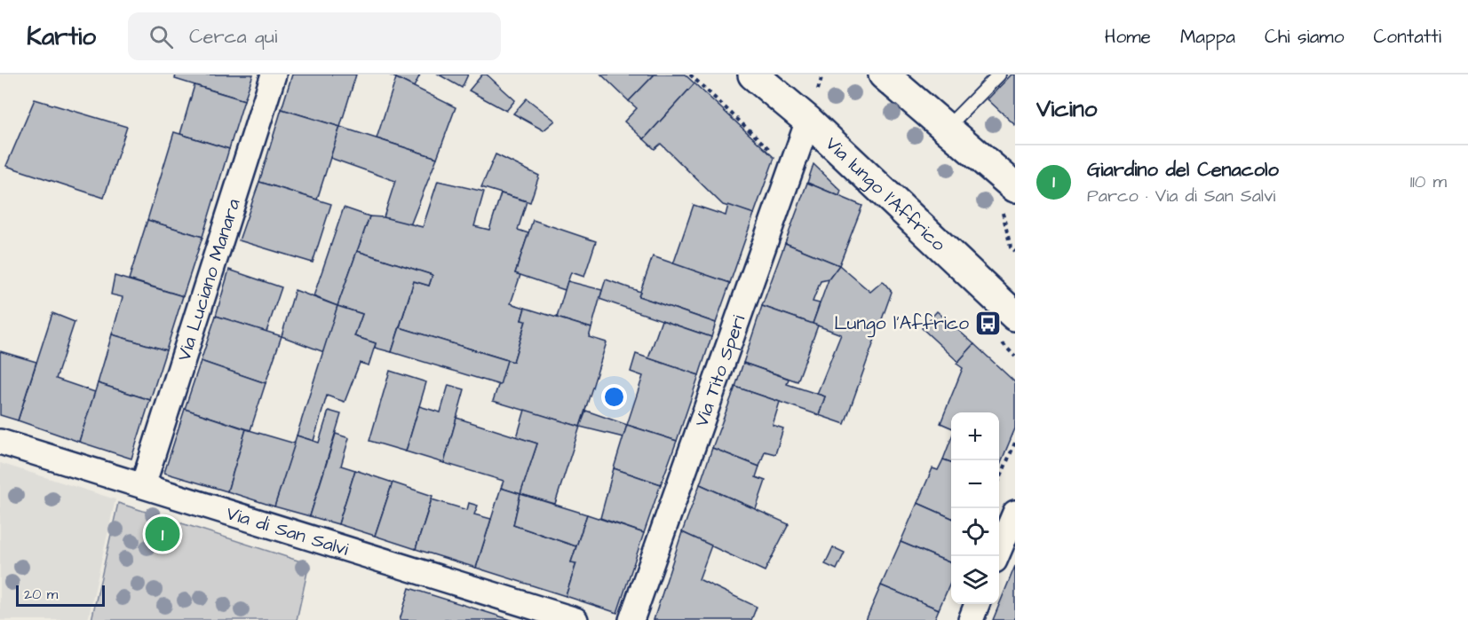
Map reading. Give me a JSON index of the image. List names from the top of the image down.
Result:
{
  "streets": {
    "street": [
      "Via lungo l'Affrico",
      "Via Luciano Manara",
      "Via Tito Speri",
      "Via di San Salvi"
    ]
  },
  "crossings": [
    ["Via lungo l'Affrico", "Via Tito Speri"],
    ["Via Luciano Manara", "Via di San Salvi"]
  ],
  "places": {
    "bus stop": ["Lungo l'Affrico"]
  },
  "scale_bar": "20 m",
  "page": {
    "header": "Kartio",
    "search": "Cerca qui",
    "nav": [
      "Home",
      "Mappa",
      "Chi siamo",
      "Contatti"
    ],
    "heading": "Vicino",
    "list": [
      {
        "mark": "1",
        "name": "Giardino del Cenacolo",
        "note": "Parco · Via di San Salvi",
        "value": "110 m"
      }
    ],
    "map_buttons": ["+", "−"],
    "pins": "1",
    "scale": "20 m"
  }
}
